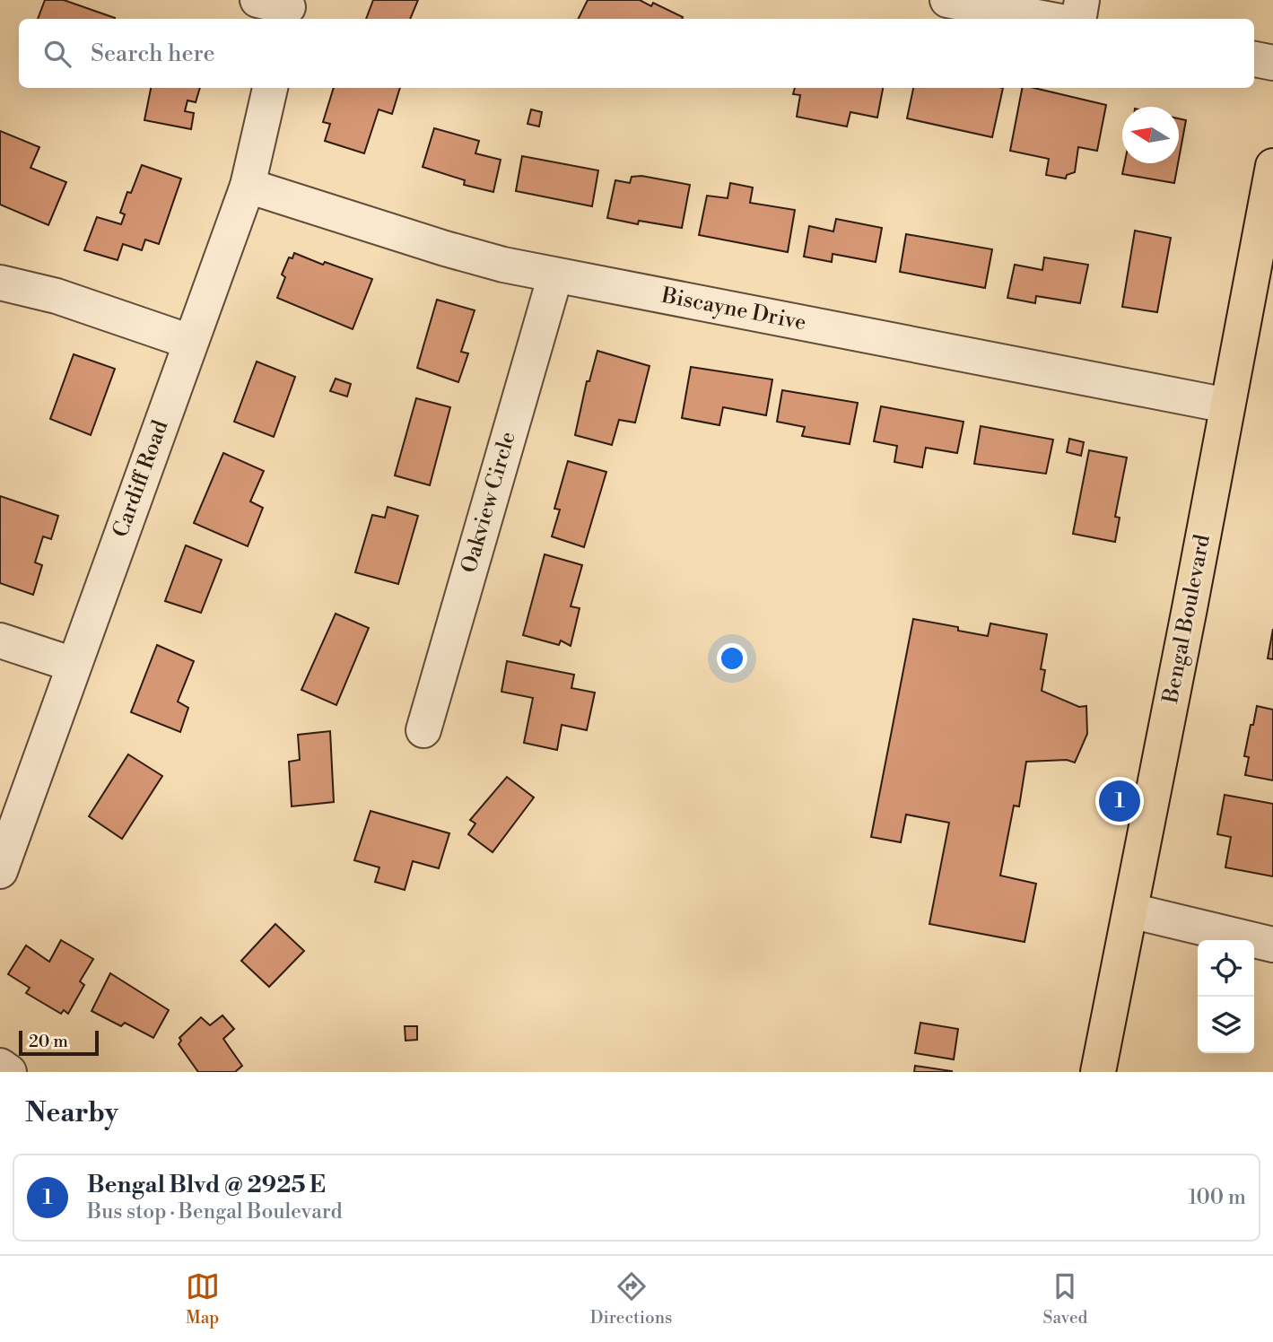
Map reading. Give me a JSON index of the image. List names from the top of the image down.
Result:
{
  "streets": {
    "main road": ["Bengal Boulevard"],
    "street": ["Biscayne Drive", "Cardiff Road", "Oakview Circle"]
  },
  "crossings": [
    ["Biscayne Drive", "Cardiff Road"],
    ["Biscayne Drive", "Oakview Circle"],
    ["Biscayne Drive", "Bengal Boulevard"]
  ],
  "scale_bar": "20 m",
  "north": "left",
  "page": {
    "search": "Search here",
    "pins": "1",
    "scale": "20 m",
    "heading": "Nearby",
    "list": [
      {
        "mark": "1",
        "name": "Bengal Blvd @ 2925 E",
        "note": "Bus stop · Bengal Boulevard",
        "value": "100 m"
      }
    ],
    "nav": ["Map", "Directions", "Saved"]
  }
}
